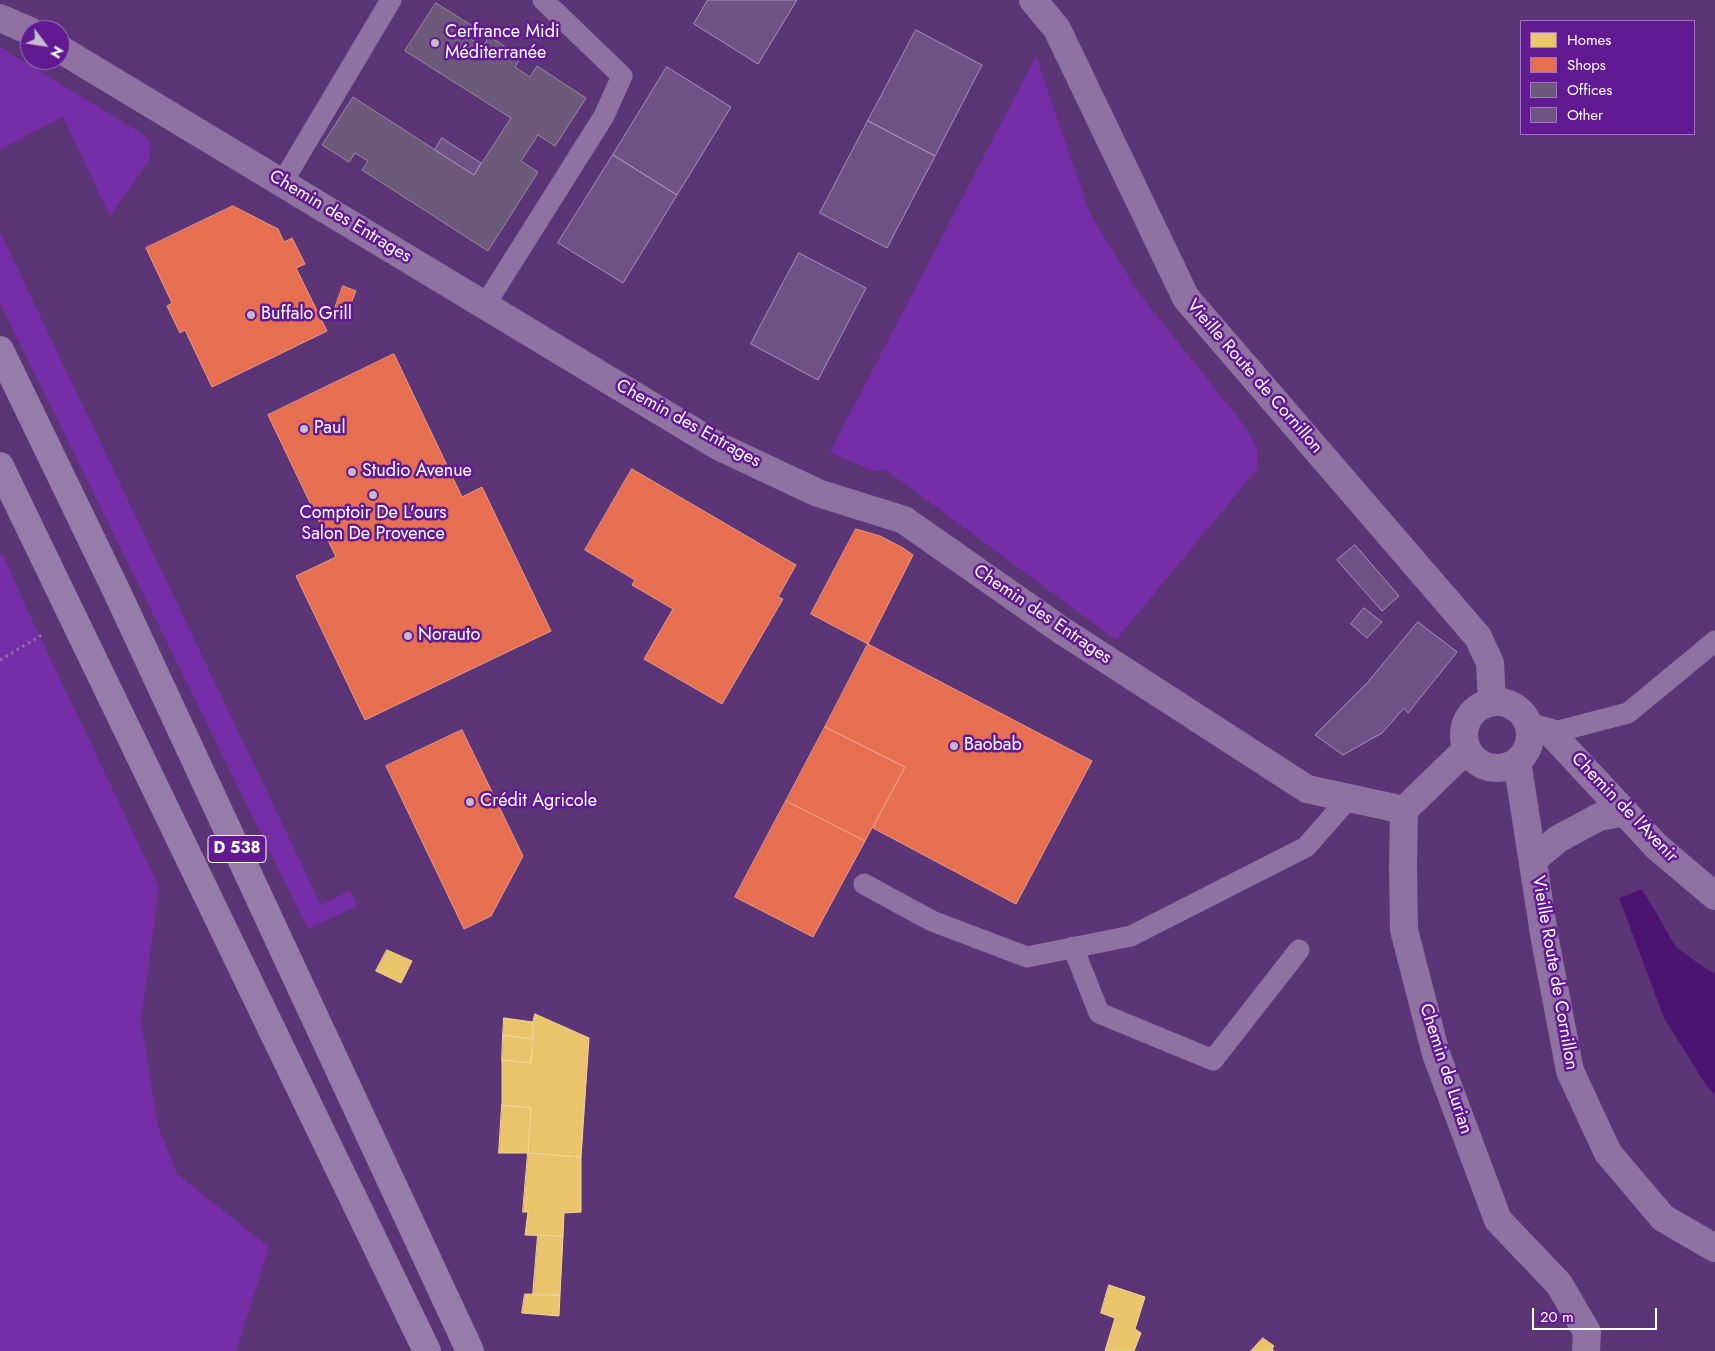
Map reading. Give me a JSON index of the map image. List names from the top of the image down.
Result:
{
  "streets": {
    "main road": ["D 538"],
    "street": [
      "Chemin des Entrages",
      "Vieille Route de Cornillon",
      "Chemin de l'Avenir",
      "Chemin de Lurian"
    ]
  },
  "crossings": [
    ["Chemin des Entrages", "Chemin de Lurian"],
    ["Vieille Route de Cornillon", "Chemin de l'Avenir"]
  ],
  "places": [
    "Cerfrance Midi Méditerranée",
    "Buffalo Grill",
    "Paul",
    "Studio Avenue",
    "Comptoir De L'ours Salon De Provence",
    "Norauto",
    "Baobab",
    "Crédit Agricole"
  ],
  "legend": [
    "Homes",
    "Shops",
    "Offices",
    "Other"
  ],
  "scale_bar": "20 m",
  "north": "bottom right"
}
